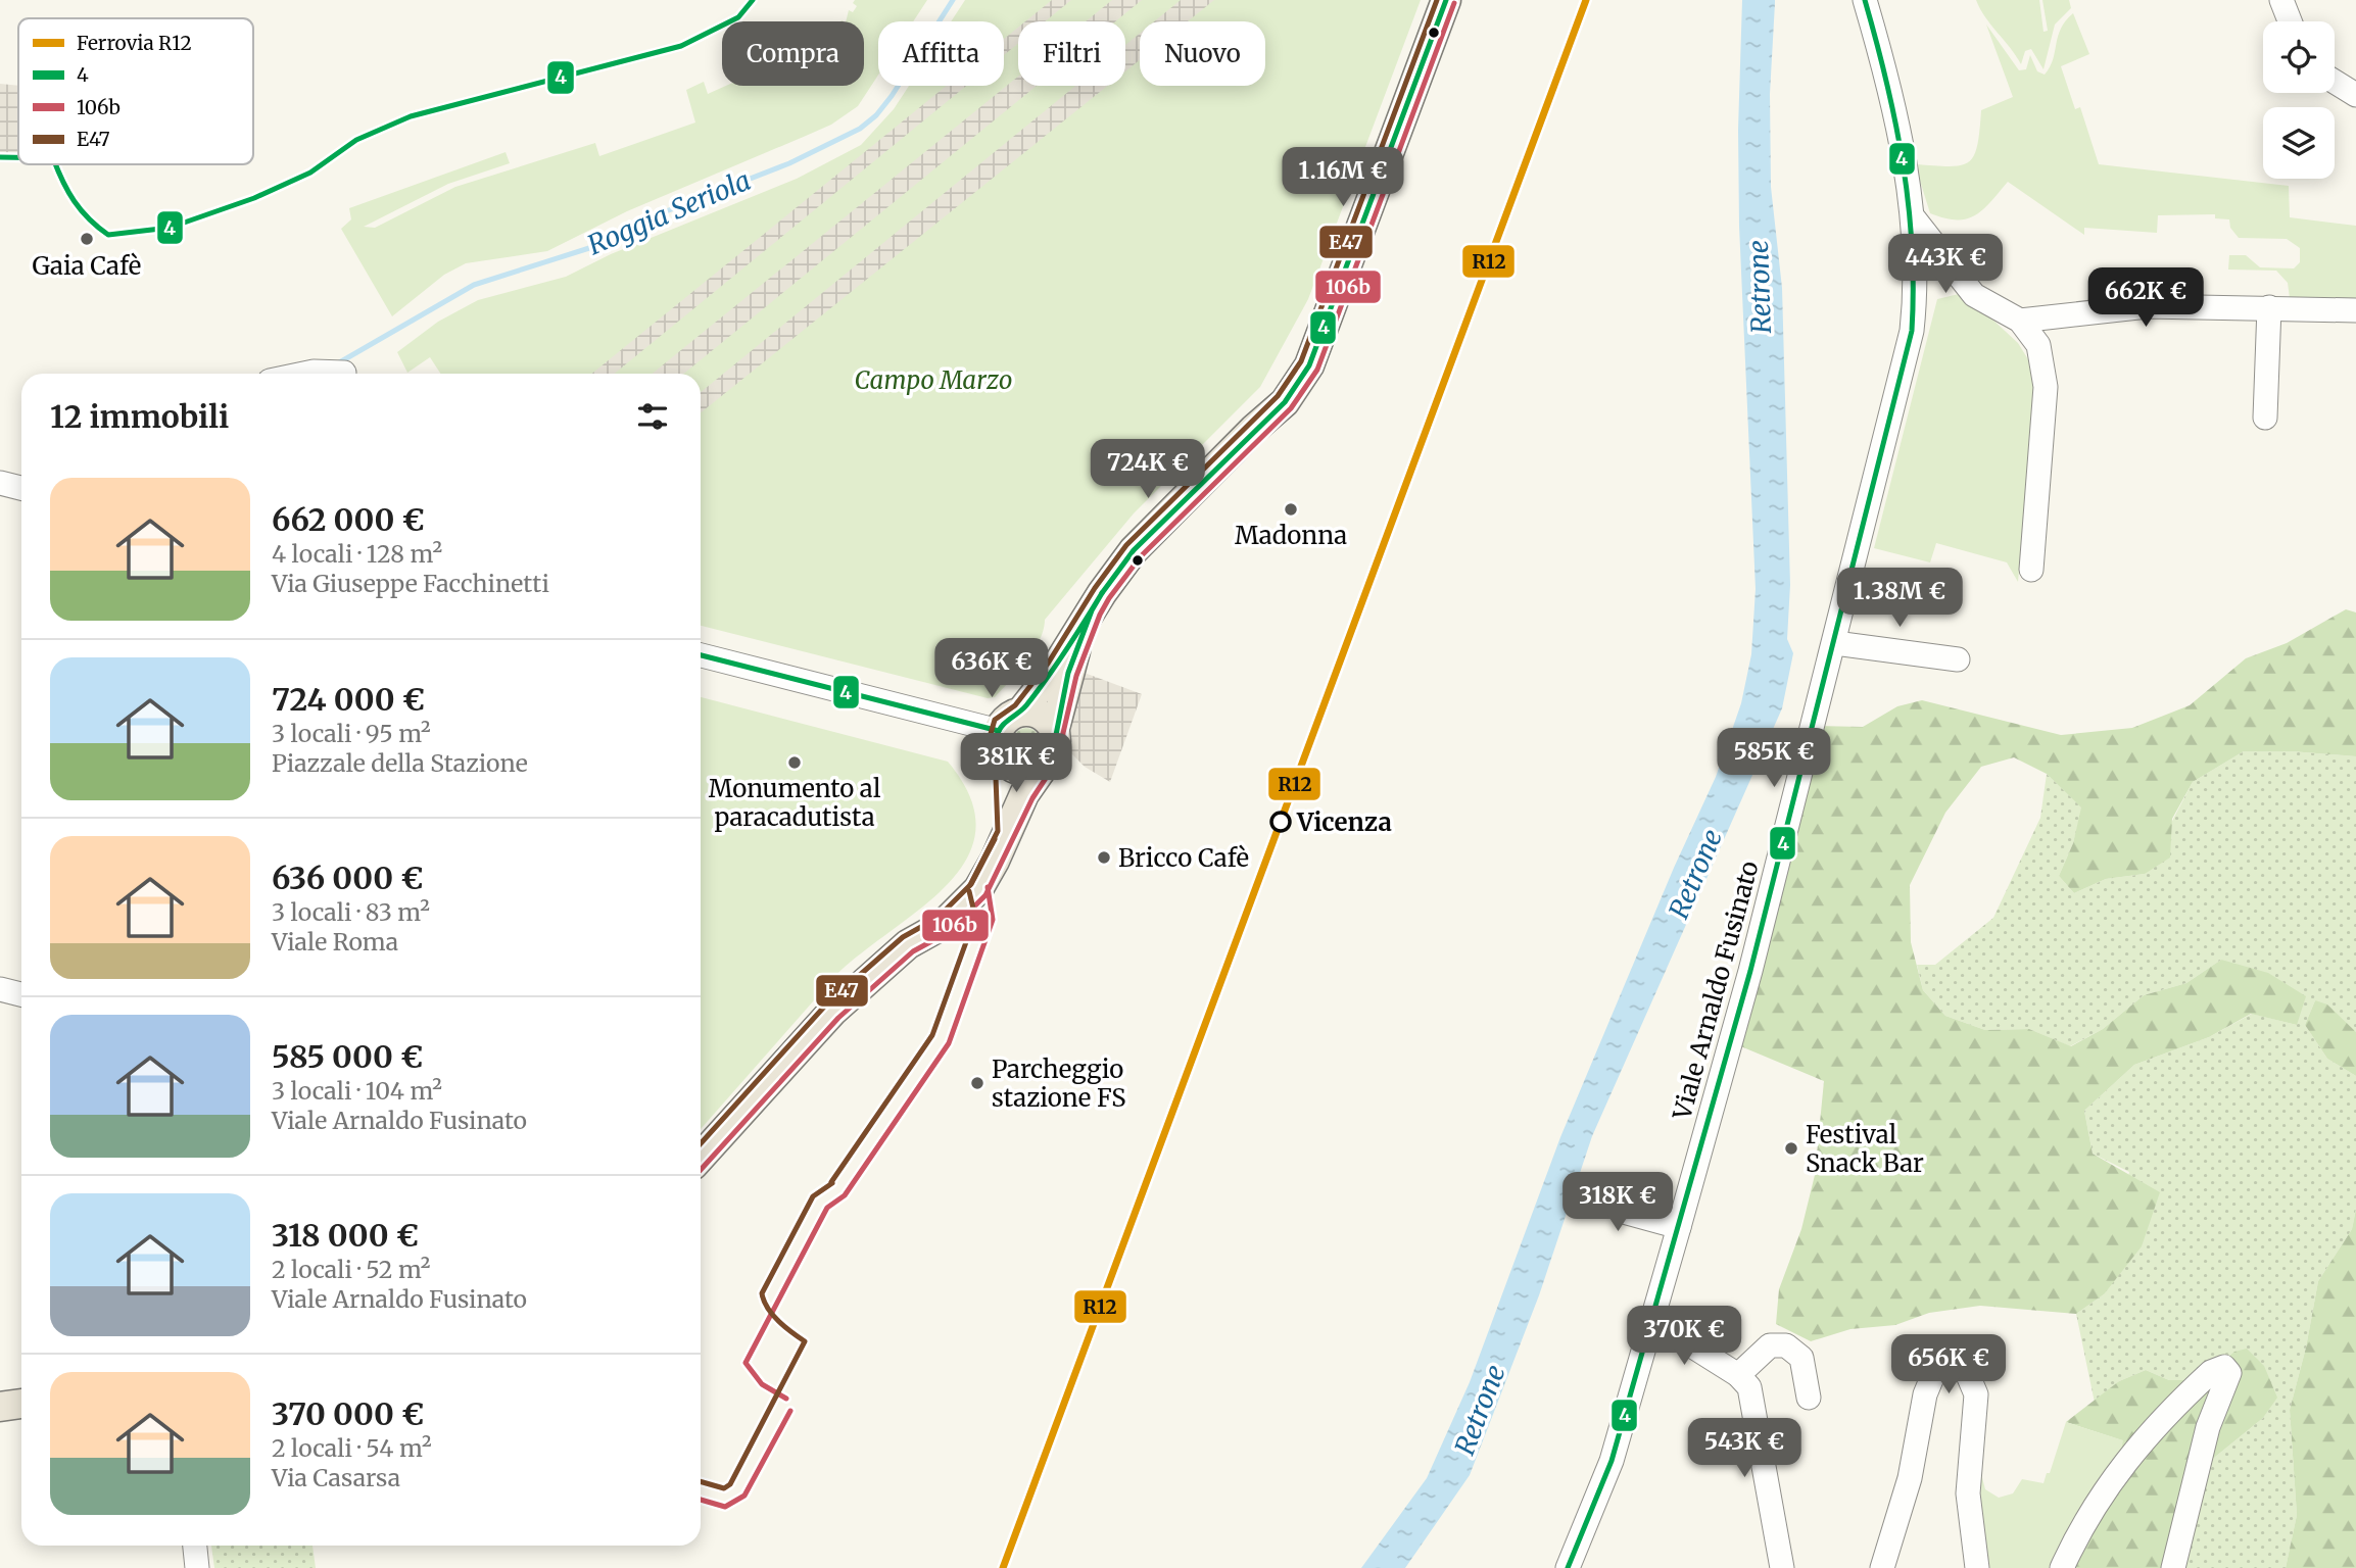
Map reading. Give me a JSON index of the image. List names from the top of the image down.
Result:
{
  "streets": {
    "street": ["Viale Arnaldo Fusinato"]
  },
  "water": ["Roggia Seriola", "Retrone"],
  "parks": ["Campo Marzo"],
  "places": [
    "Gaia Cafè",
    "Madonna",
    "Monumento al paracadutista",
    "Vicenza",
    "Bricco Cafè",
    "Parcheggio stazione FS",
    "Festival Snack Bar"
  ],
  "lines": [
    "rail line R12",
    "transit line 4",
    "transit line E47",
    "transit line 106b"
  ],
  "legend": [
    "Ferrovia R12",
    "4",
    "106b",
    "E47"
  ],
  "page": {
    "chip": [
      "Compra",
      "Affitta",
      "Filtri",
      "Nuovo"
    ],
    "price": [
      "1.16M €",
      "443K €",
      "662K €",
      "724K €",
      "1.38M €",
      "636K €",
      "585K €",
      "381K €",
      "318K €",
      "370K €",
      "656K €",
      "543K €"
    ],
    "heading": "12 immobili",
    "list": [
      {
        "name": "662 000 €",
        "note": "4 locali · 128 m² · Via Giuseppe Facchinetti"
      },
      {
        "name": "724 000 €",
        "note": "3 locali · 95 m² · Piazzale della Stazione"
      },
      {
        "name": "636 000 €",
        "note": "3 locali · 83 m² · Viale Roma"
      },
      {
        "name": "585 000 €",
        "note": "3 locali · 104 m² · Viale Arnaldo Fusinato"
      },
      {
        "name": "318 000 €",
        "note": "2 locali · 52 m² · Viale Arnaldo Fusinato"
      },
      {
        "name": "370 000 €",
        "note": "2 locali · 54 m² · Via Casarsa"
      }
    ]
  }
}
